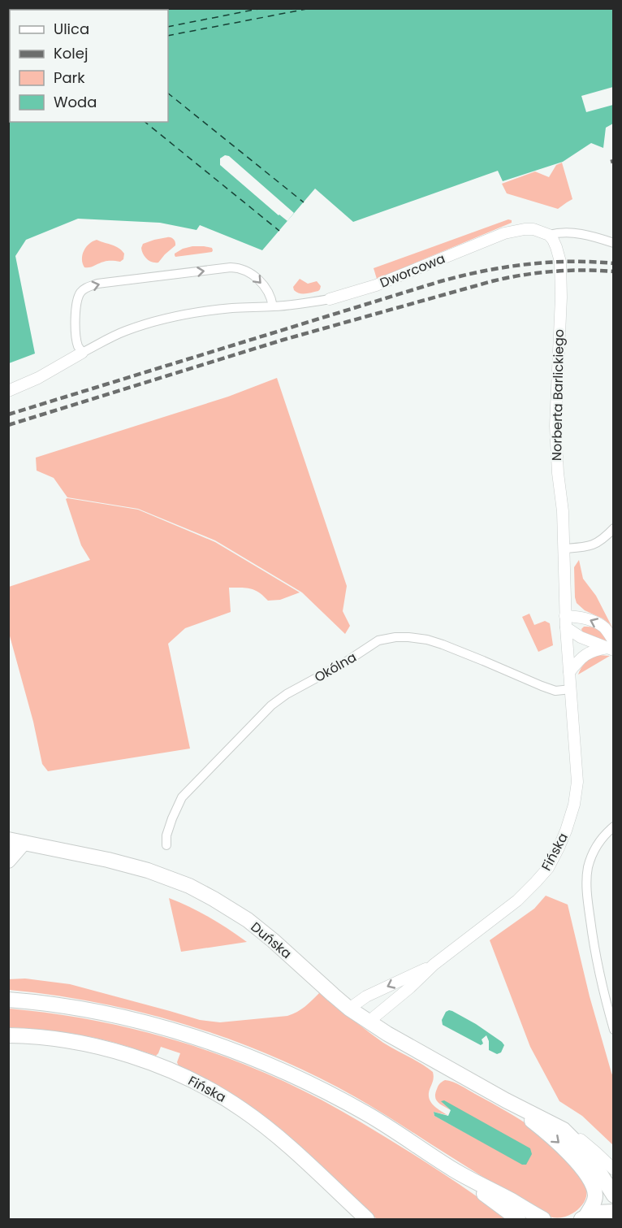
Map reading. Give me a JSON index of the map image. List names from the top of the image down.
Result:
{
  "streets": {
    "main road": ["Fińska", "Duńska"],
    "street": ["Dworcowa", "Norberta Barlickiego", "Okólna"]
  },
  "crossings": [
    ["Dworcowa", "Norberta Barlickiego"],
    ["Norberta Barlickiego", "Okólna"],
    ["Norberta Barlickiego", "Fińska"],
    ["Okólna", "Fińska"],
    ["Fińska", "Duńska"]
  ],
  "legend": [
    "Ulica",
    "Kolej",
    "Park",
    "Woda"
  ]
}
